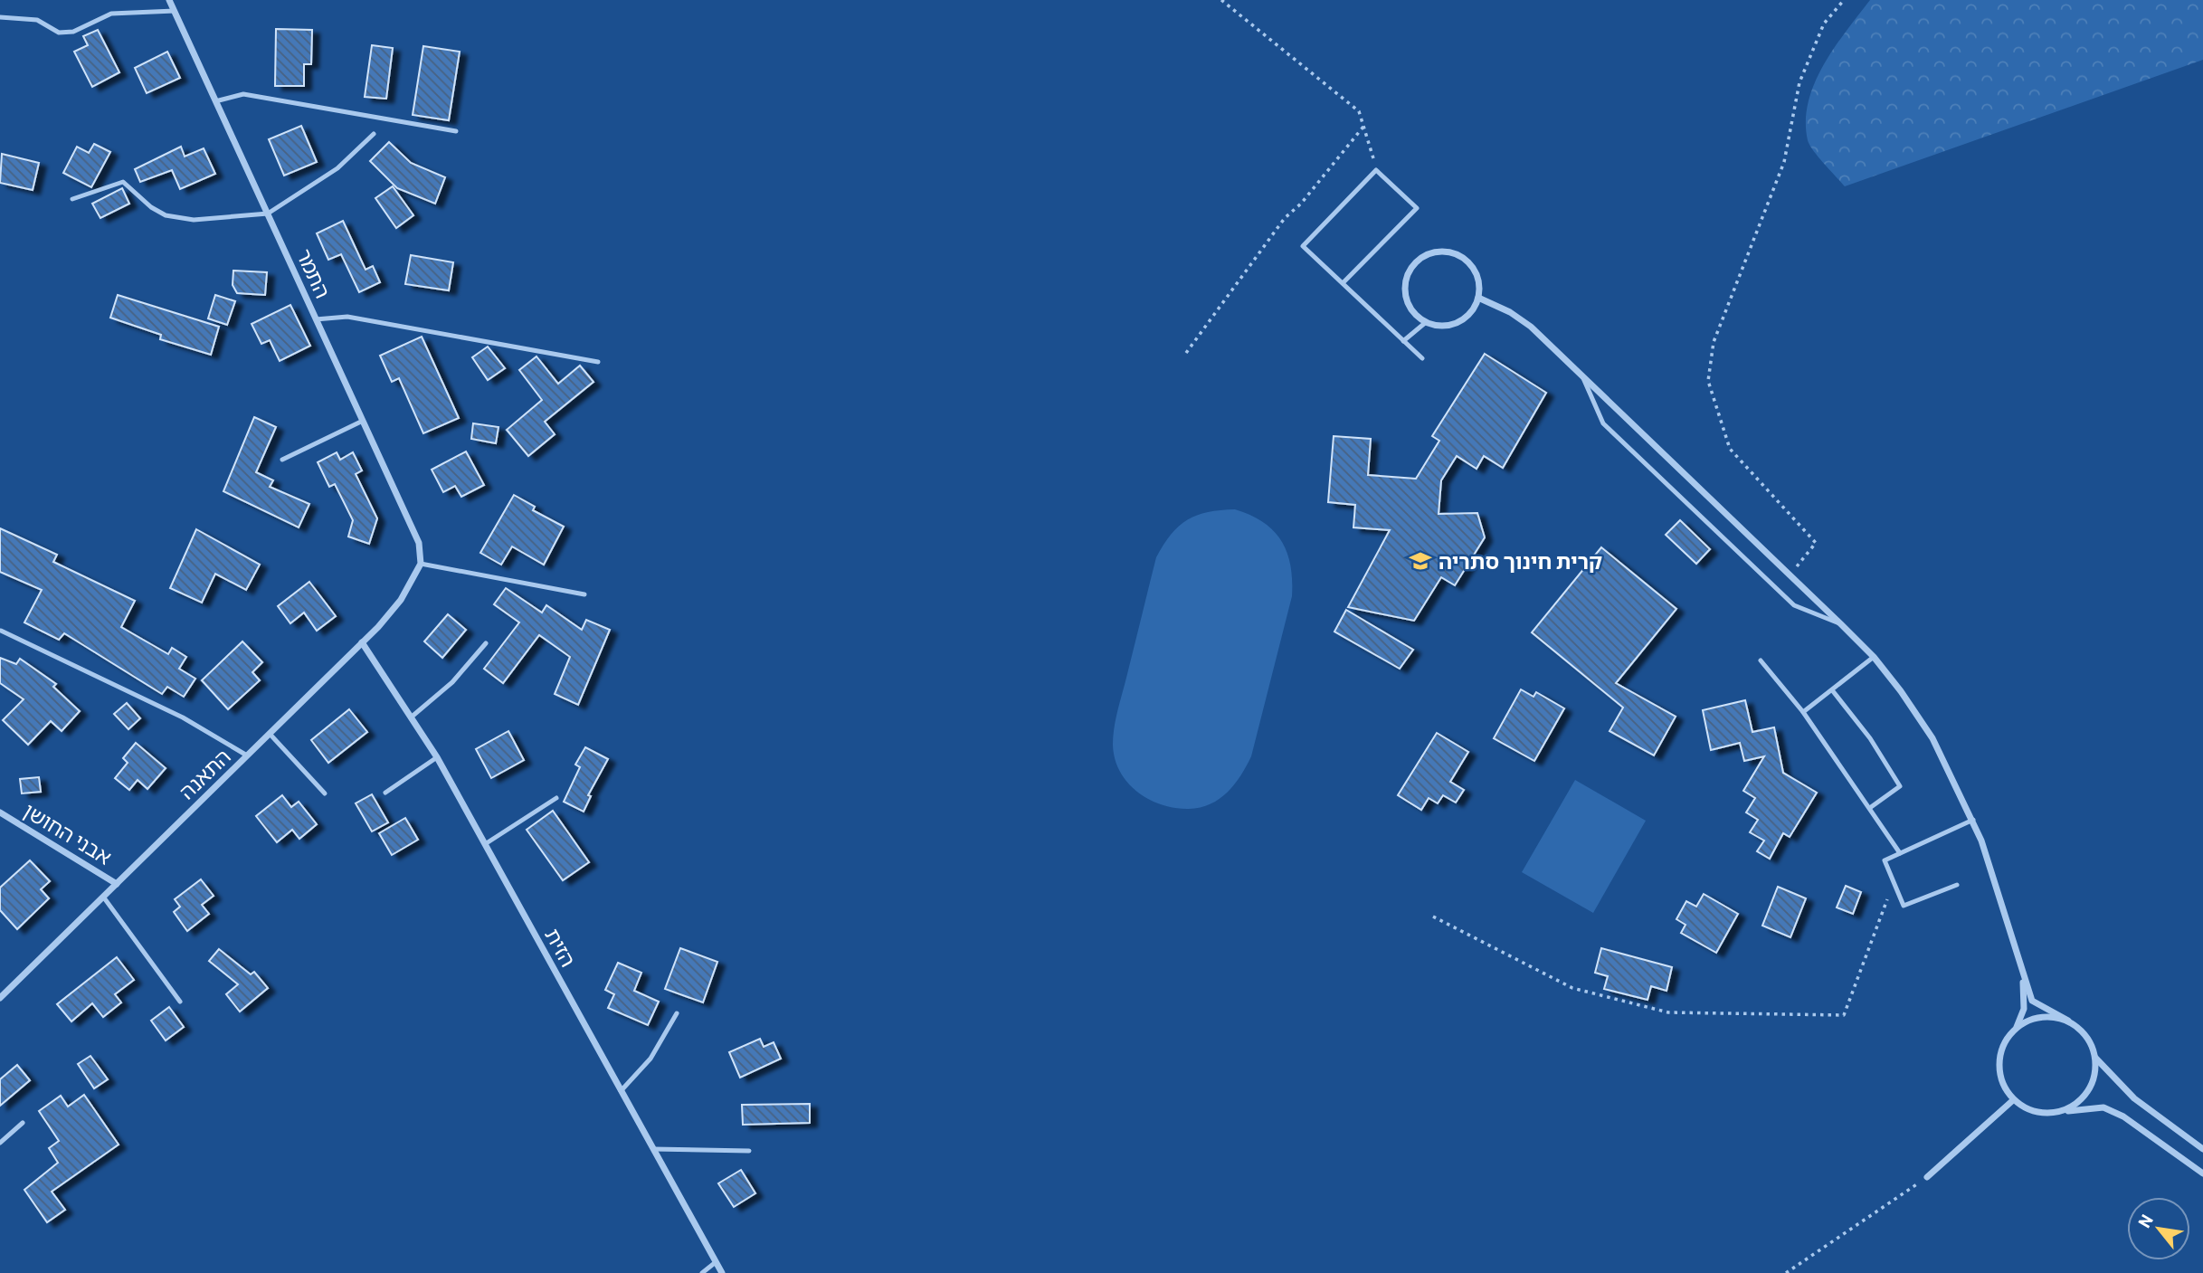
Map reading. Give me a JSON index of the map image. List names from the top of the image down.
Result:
{
  "streets": {
    "street": [
      "התמר",
      "התאנה",
      "אבני החושן",
      "הזית"
    ]
  },
  "crossings": [
    ["התמר", "התאנה"],
    ["התאנה", "אבני החושן"],
    ["התאנה", "הזית"]
  ],
  "places": {
    "school or university": ["קרית חינוך סתריה"]
  },
  "north": "top left"
}
